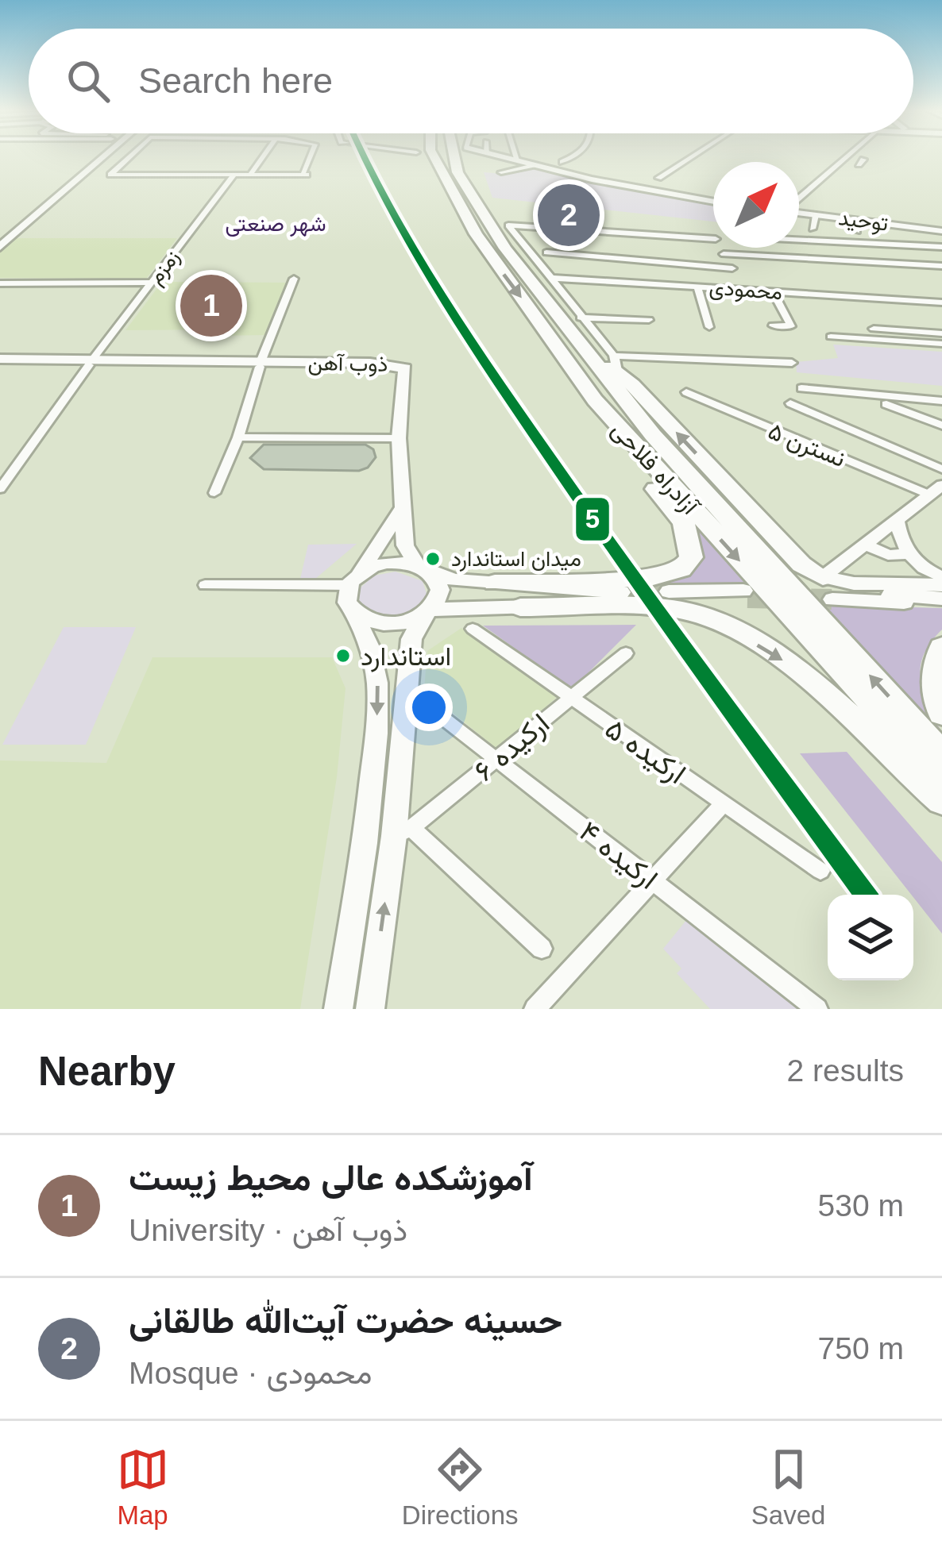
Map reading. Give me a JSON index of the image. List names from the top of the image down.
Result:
{
  "streets": {
    "highway": ["آزادراه فلاحی"],
    "main road": ["ذوب آهن"],
    "street": [
      "توحید",
      "زمزم",
      "محمودی",
      "نسترن ۵",
      "ارکیده ۶",
      "ارکیده ۵",
      "ارکیده ۴"
    ]
  },
  "crossings": [
    ["زمزم", "ذوب آهن"],
    ["ارکیده ۶", "ارکیده ۵"],
    ["ارکیده ۶", "ارکیده ۴"]
  ],
  "districts": ["شهر صنعتی"],
  "places": ["میدان استاندارد", "استاندارد"],
  "lines": ["transit line 5"],
  "north": "top right",
  "page": {
    "search": "Search here",
    "pins": ["2", "1"],
    "heading": ["Nearby", "2 results"],
    "list": [
      {
        "mark": "1",
        "name": "آموزشکده عالی محیط زیست",
        "note": "University · ذوب آهن",
        "value": "530 m"
      },
      {
        "mark": "2",
        "name": "حسینه حضرت آیت‌الله طالقانی",
        "note": "Mosque · محمودی",
        "value": "750 m"
      }
    ],
    "nav": ["Map", "Directions", "Saved"]
  }
}
